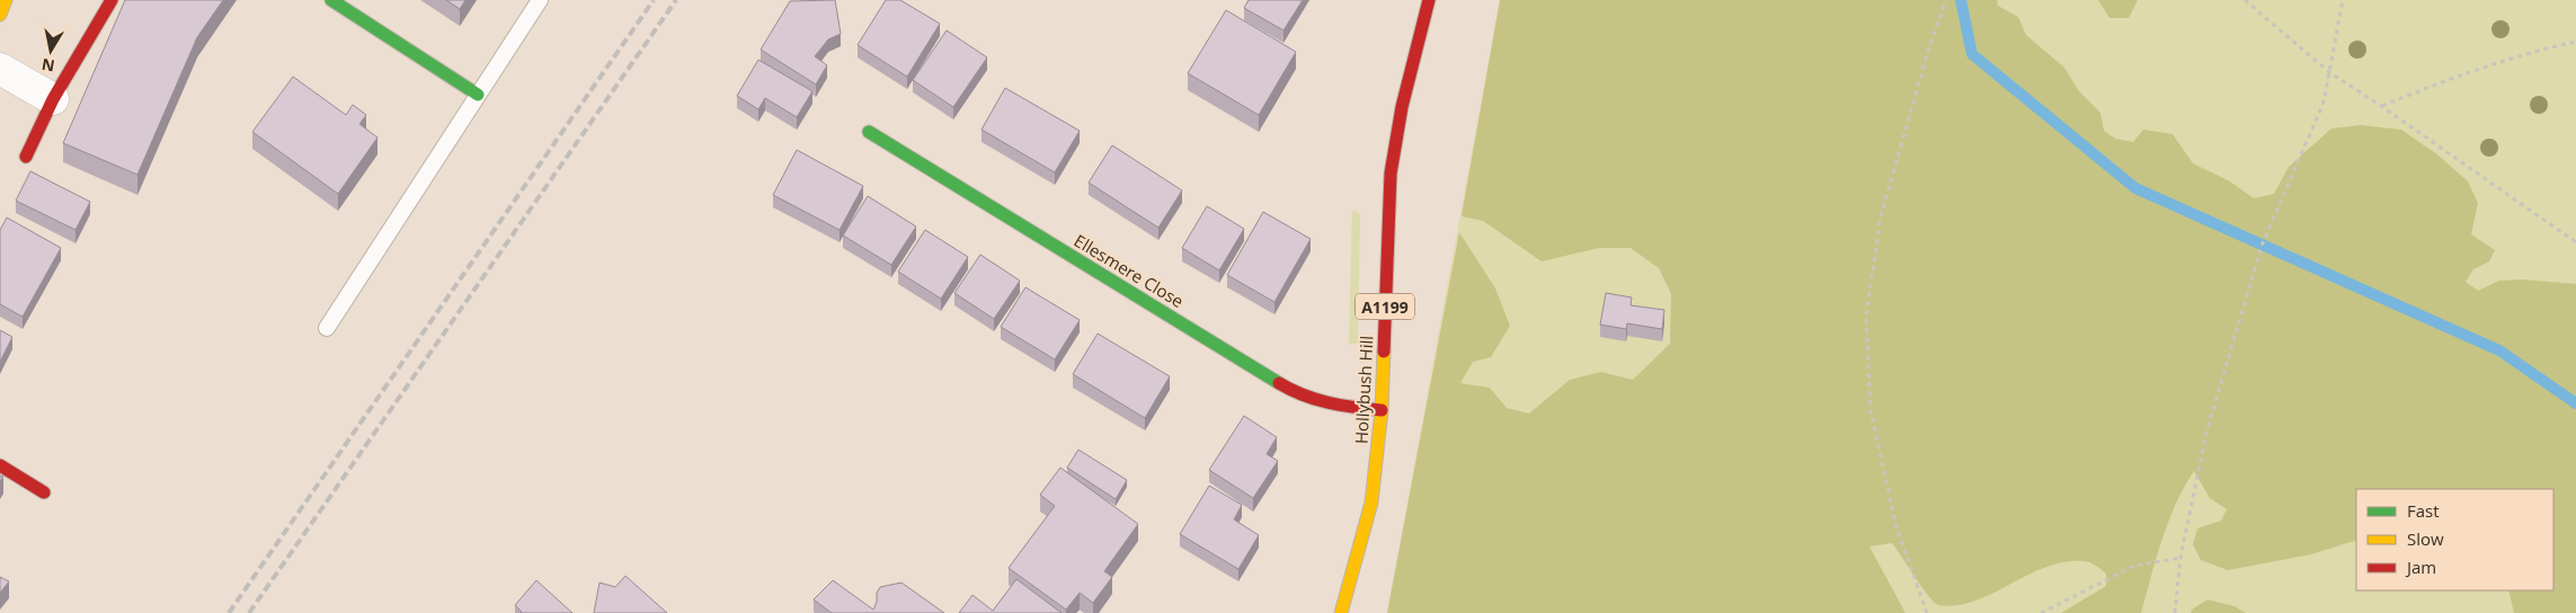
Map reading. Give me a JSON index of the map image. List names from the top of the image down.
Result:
{
  "streets": {
    "street": ["Ellesmere Close", "A1199", "Hollybush Hill"]
  },
  "crossings": [
    ["Ellesmere Close", "Hollybush Hill"]
  ],
  "legend": ["Fast", "Slow", "Jam"],
  "north": "bottom"
}
